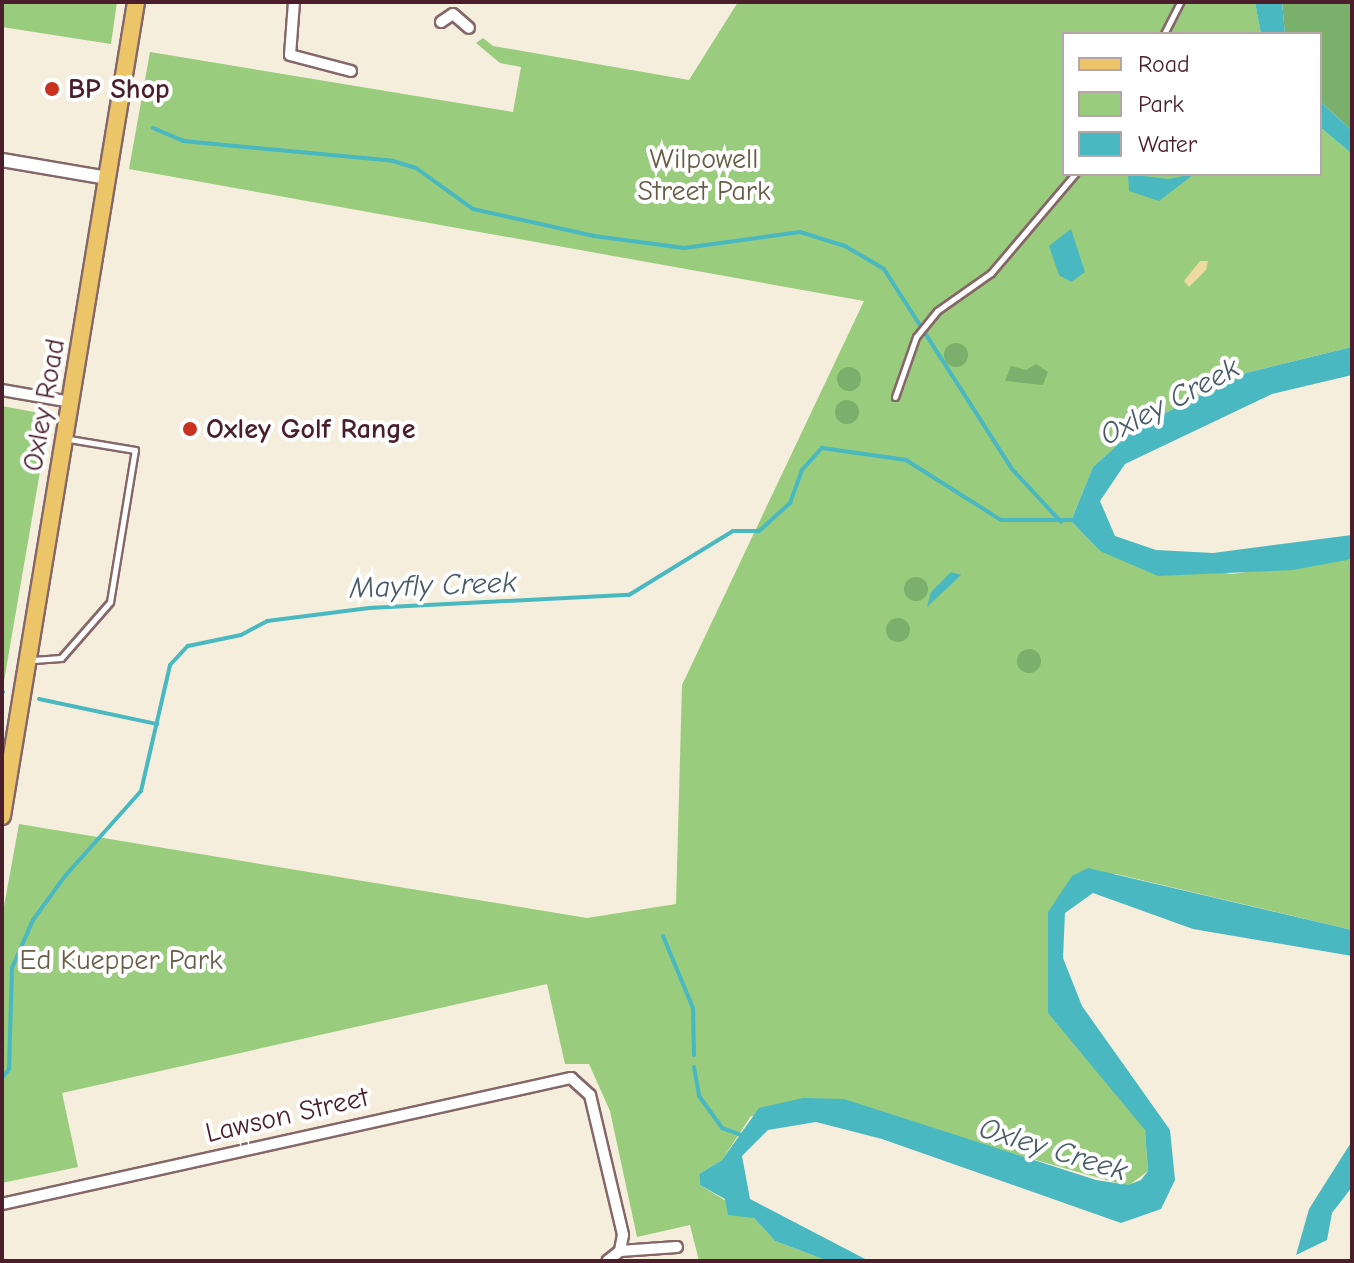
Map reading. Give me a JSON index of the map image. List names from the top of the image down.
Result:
{
  "streets": {
    "main road": ["Oxley Road"],
    "street": ["Lawson Street"]
  },
  "water": ["Oxley Creek", "Mayfly Creek"],
  "parks": ["Wilpowell Street Park", "Ed Kuepper Park"],
  "places": ["BP Shop", "Oxley Golf Range"],
  "legend": ["Road", "Park", "Water"]
}
